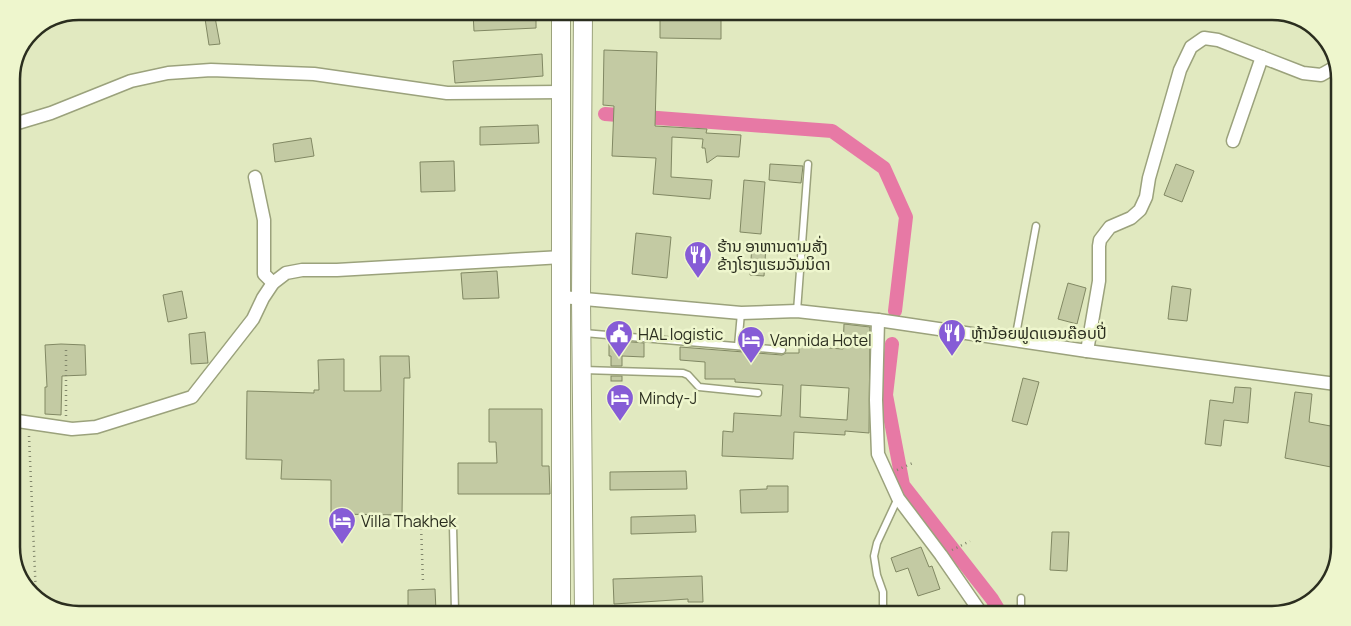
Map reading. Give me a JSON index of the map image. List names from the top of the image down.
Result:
{
  "places": {
    "restaurant": ["ຮ້ານ ອາຫານຕາມສັ່ງ ຂ້າງໂຮງແຮມວັນນິດາ", "ຫຼ້ານ້ອຍຟູດແອນຄ໊ອບປີ່"],
    "public building": ["HAL logistic"],
    "hotel": ["Vannida Hotel", "Mindy-J", "Villa Thakhek"]
  }
}
